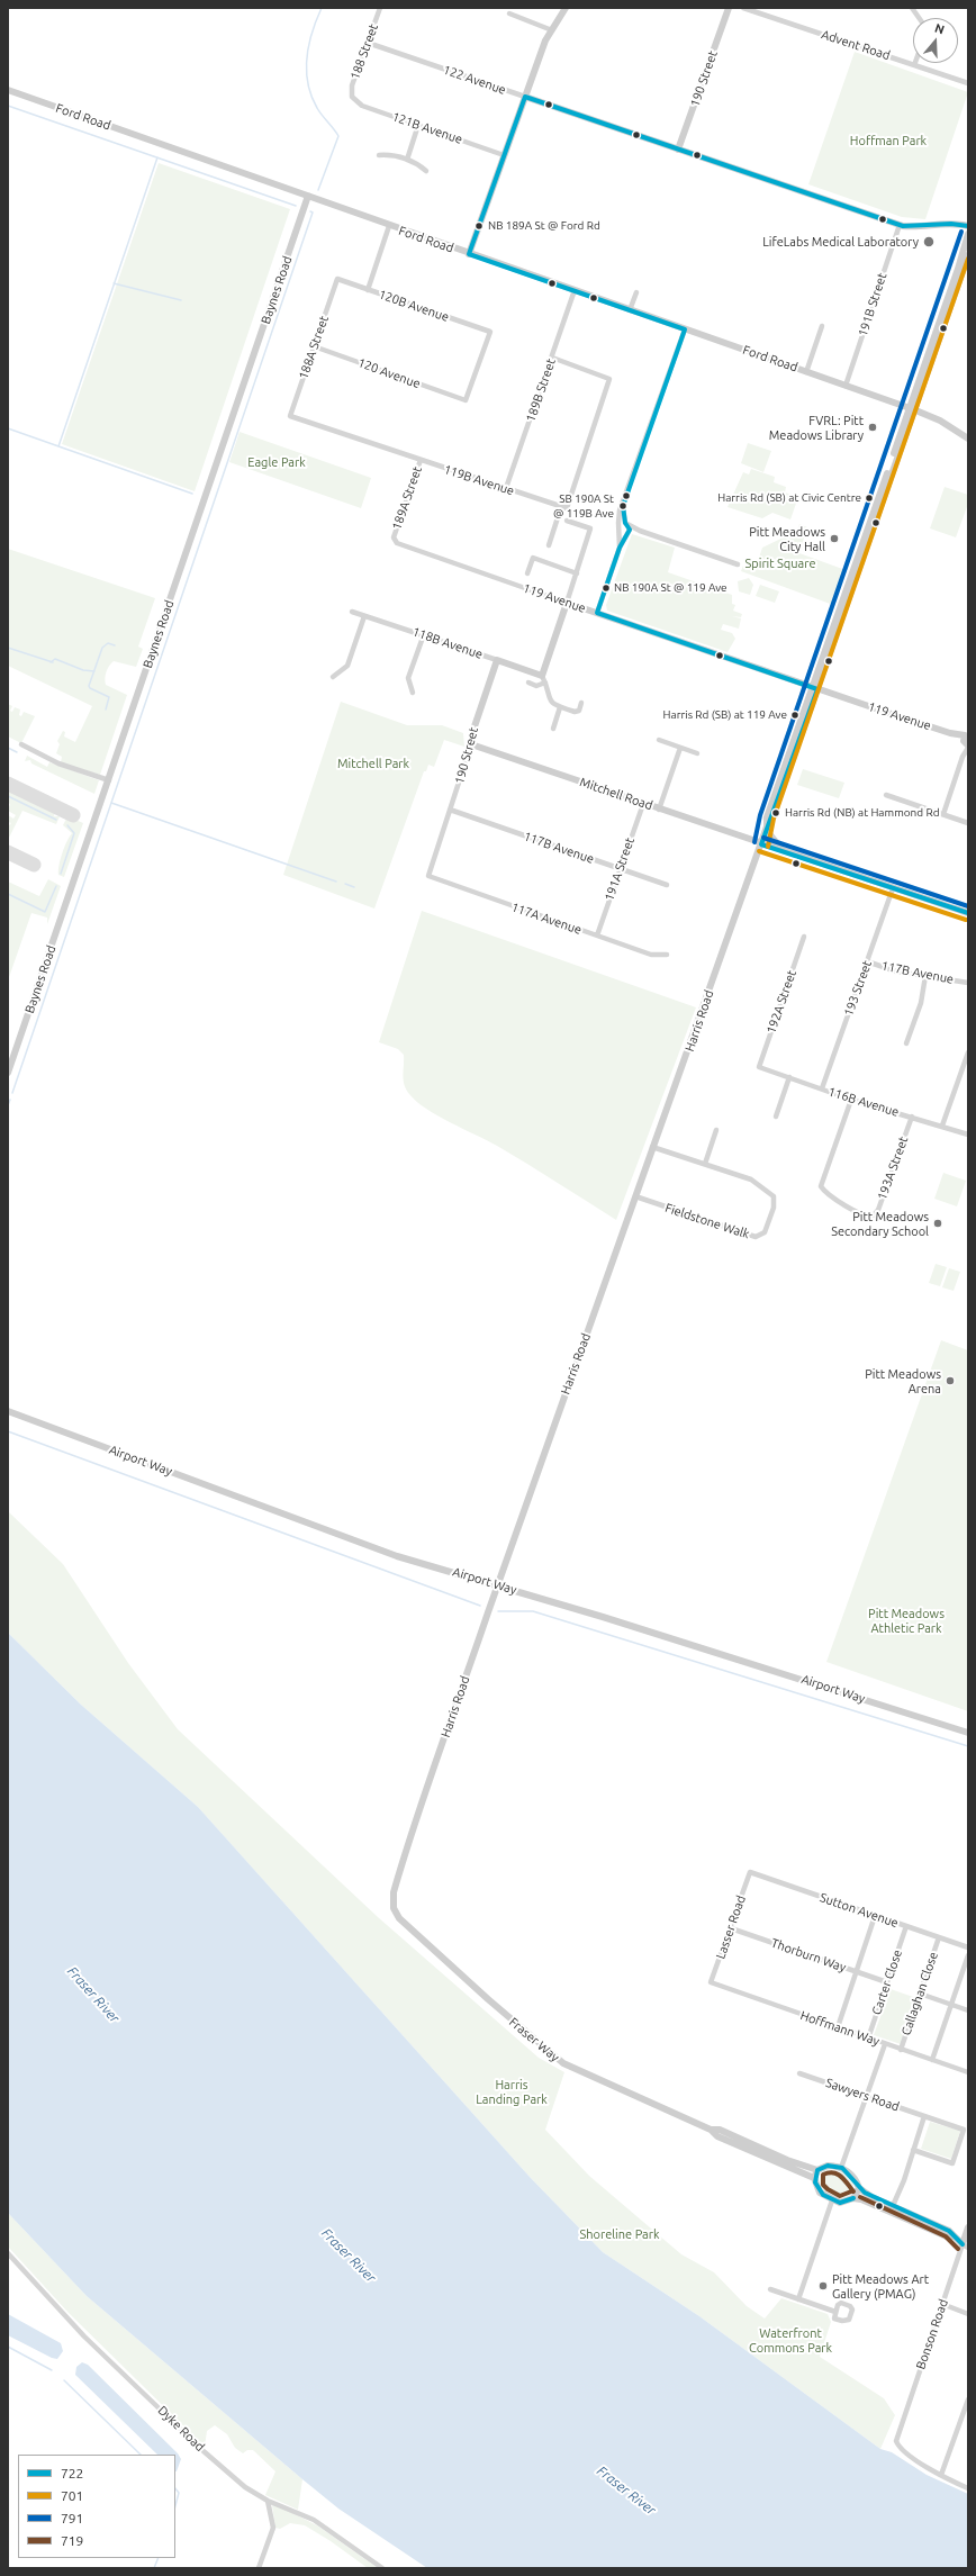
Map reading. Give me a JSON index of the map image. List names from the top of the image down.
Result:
{
  "streets": {
    "street": [
      "Advent Road",
      "188 Street",
      "190 Street",
      "122 Avenue",
      "Ford Road",
      "121B Avenue",
      "Baynes Road",
      "191B Street",
      "120B Avenue",
      "188A Street",
      "120 Avenue",
      "189B Street",
      "119B Avenue",
      "189A Street",
      "119 Avenue",
      "118B Avenue",
      "Mitchell Road",
      "117B Avenue",
      "191A Street",
      "117A Avenue",
      "193 Street",
      "192A Street",
      "Harris Road",
      "116B Avenue",
      "193A Street",
      "Fieldstone Walk",
      "Airport Way",
      "Sutton Avenue",
      "Lasser Road",
      "Thorburn Way",
      "Carter Close",
      "Callaghan Close",
      "Hoffmann Way",
      "Fraser Way",
      "Sawyers Road",
      "Bonson Road",
      "Dyke Road"
    ]
  },
  "crossings": [
    ["188 Street", "122 Avenue"],
    ["188 Street", "121B Avenue"],
    ["190 Street", "122 Avenue"],
    ["190 Street", "118B Avenue"],
    ["190 Street", "Mitchell Road"],
    ["190 Street", "117B Avenue"],
    ["190 Street", "117A Avenue"],
    ["122 Avenue", "191B Street"],
    ["Ford Road", "Baynes Road"],
    ["Ford Road", "191B Street"],
    ["Ford Road", "189B Street"],
    ["Ford Road", "Harris Road"],
    ["120B Avenue", "188A Street"],
    ["120B Avenue", "120 Avenue"],
    ["188A Street", "120 Avenue"],
    ["188A Street", "119B Avenue"],
    ["189B Street", "119B Avenue"],
    ["119B Avenue", "189A Street"],
    ["189A Street", "119 Avenue"],
    ["119 Avenue", "Harris Road"],
    ["Mitchell Road", "191A Street"],
    ["Mitchell Road", "193 Street"],
    ["Mitchell Road", "Harris Road"],
    ["117B Avenue", "191A Street"],
    ["117B Avenue", "193 Street"],
    ["191A Street", "117A Avenue"],
    ["193 Street", "116B Avenue"],
    ["192A Street", "116B Avenue"],
    ["Harris Road", "Fieldstone Walk"],
    ["Harris Road", "Airport Way"],
    ["Harris Road", "Fraser Way"],
    ["116B Avenue", "193A Street"],
    ["Sutton Avenue", "Lasser Road"],
    ["Sutton Avenue", "Carter Close"],
    ["Sutton Avenue", "Callaghan Close"],
    ["Lasser Road", "Thorburn Way"],
    ["Lasser Road", "Hoffmann Way"],
    ["Thorburn Way", "Carter Close"],
    ["Carter Close", "Hoffmann Way"],
    ["Callaghan Close", "Hoffmann Way"]
  ],
  "water": ["Fraser River"],
  "parks": [
    "Hoffman Park",
    "Eagle Park",
    "Spirit Square",
    "Mitchell Park",
    "Pitt Meadows Athletic Park",
    "Harris Landing Park",
    "Shoreline Park",
    "Waterfront Commons Park"
  ],
  "places": [
    "NB 189A St @ Ford Rd",
    "LifeLabs Medical Laboratory",
    "FVRL: Pitt Meadows Library",
    "Harris Rd (SB) at Civic Centre",
    "SB 190A St @ 119B Ave",
    "Pitt Meadows City Hall",
    "NB 190A St @ 119 Ave",
    "Harris Rd (SB) at 119 Ave",
    "Harris Rd (NB) at Hammond Rd",
    "Pitt Meadows Secondary School",
    "Pitt Meadows Arena",
    "Pitt Meadows Art Gallery (PMAG)"
  ],
  "lines": [
    "transit line 722",
    "transit line 791",
    "transit line 701",
    "transit line 719"
  ],
  "legend": [
    "722",
    "701",
    "791",
    "719"
  ],
  "north": "top"
}
